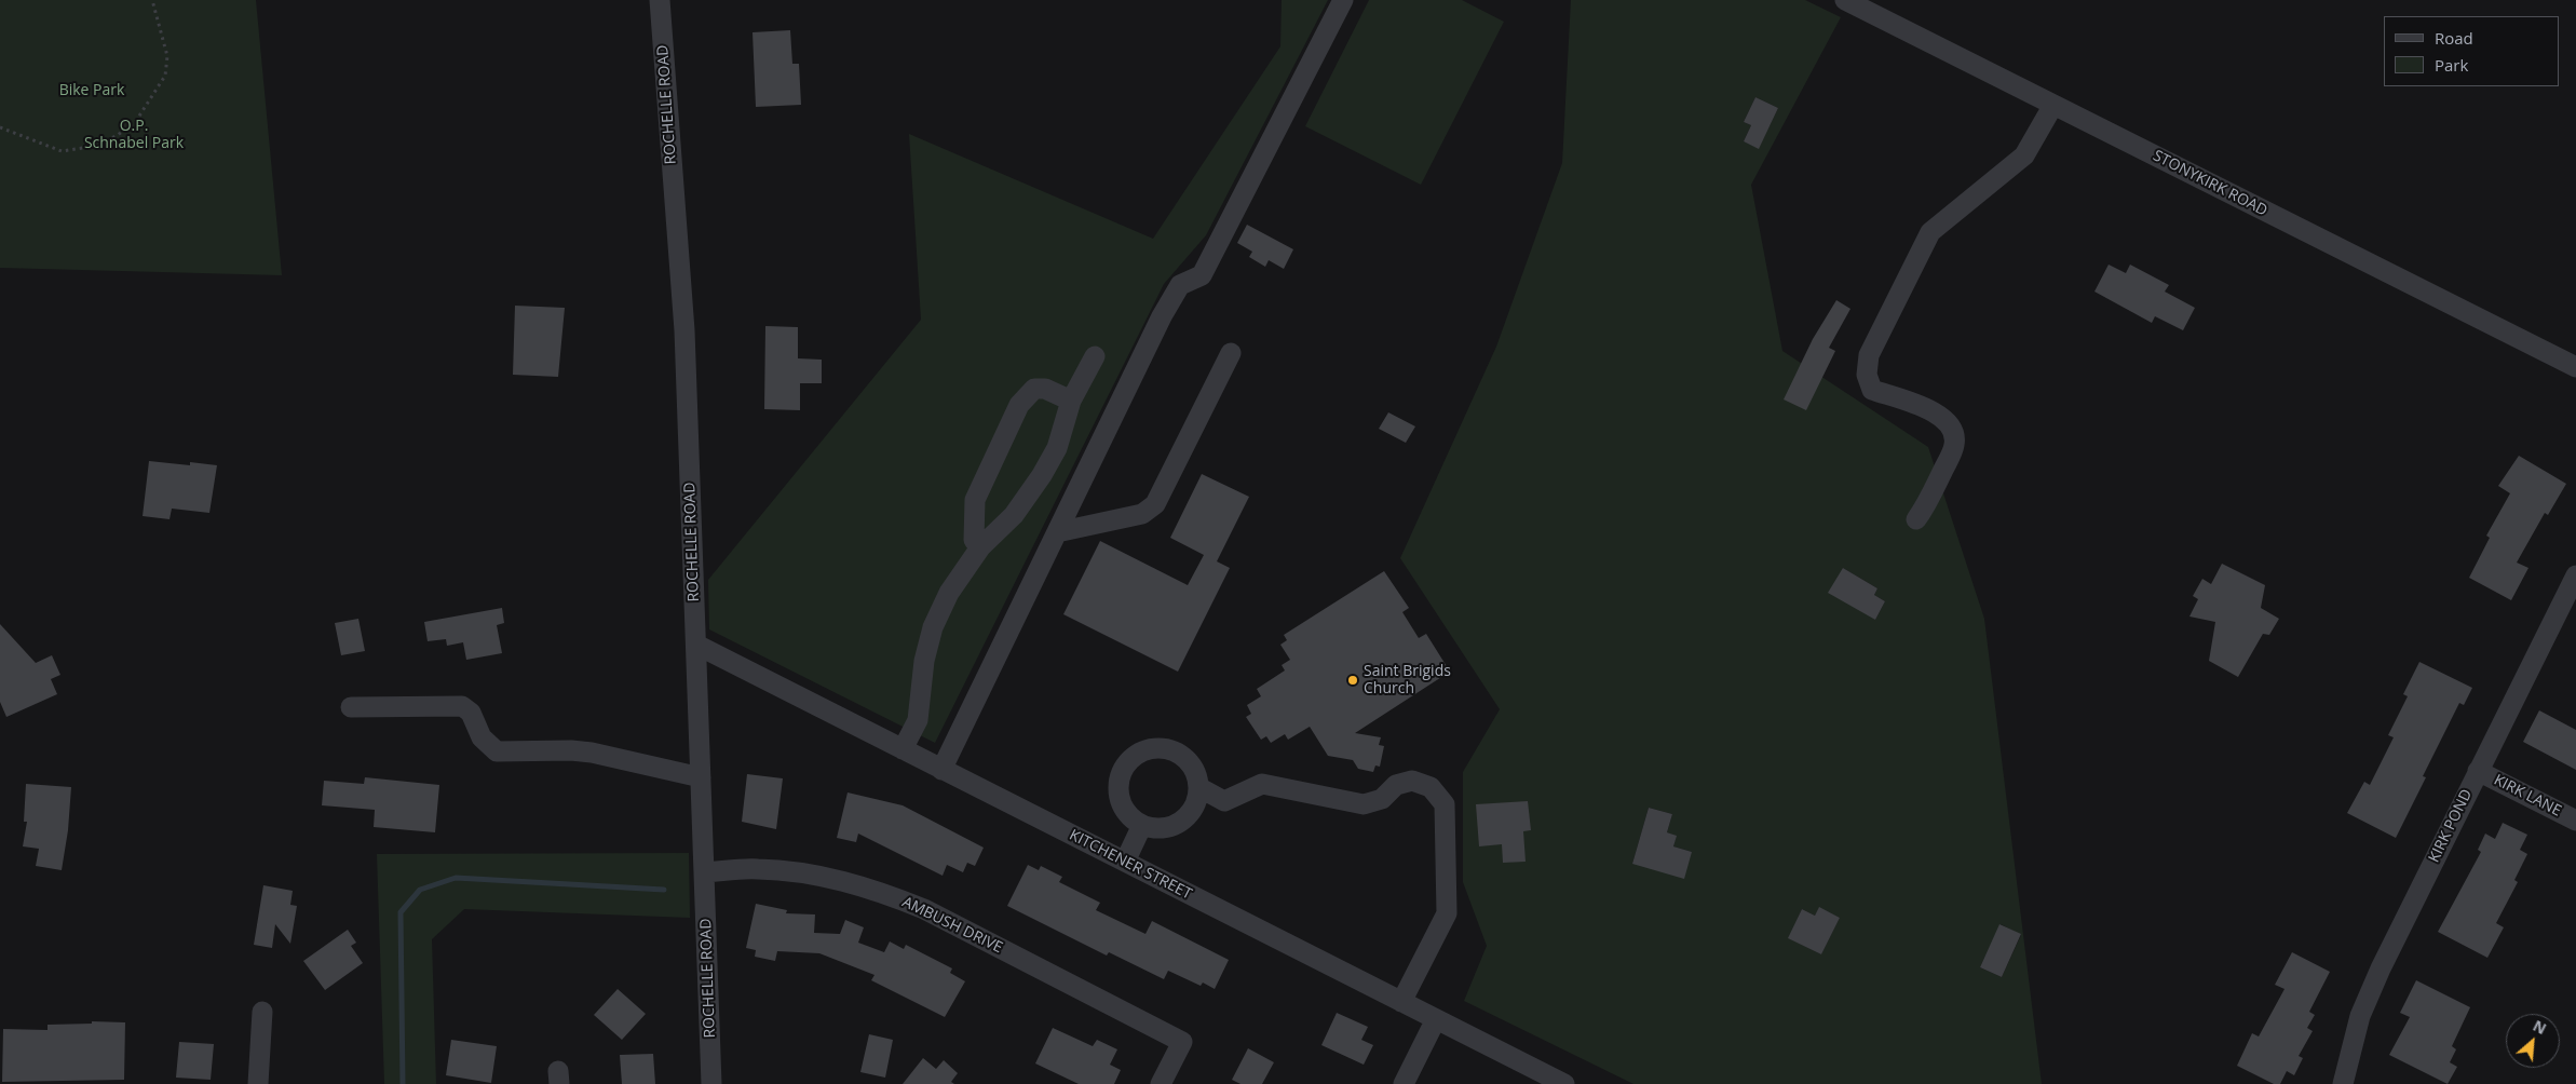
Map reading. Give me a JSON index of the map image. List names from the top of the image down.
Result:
{
  "streets": {
    "street": [
      "ROCHELLE ROAD",
      "STONYKIRK ROAD",
      "KIRK LANE",
      "KIRK POND",
      "KITCHENER STREET",
      "AMBUSH DRIVE"
    ]
  },
  "crossings": [
    ["ROCHELLE ROAD", "KITCHENER STREET"],
    ["ROCHELLE ROAD", "AMBUSH DRIVE"],
    ["KIRK LANE", "KIRK POND"]
  ],
  "parks": ["Bike Park", "O.P. Schnabel Park"],
  "places": ["Saint Brigids Church"],
  "legend": ["Road", "Park"],
  "north": "top right"
}
